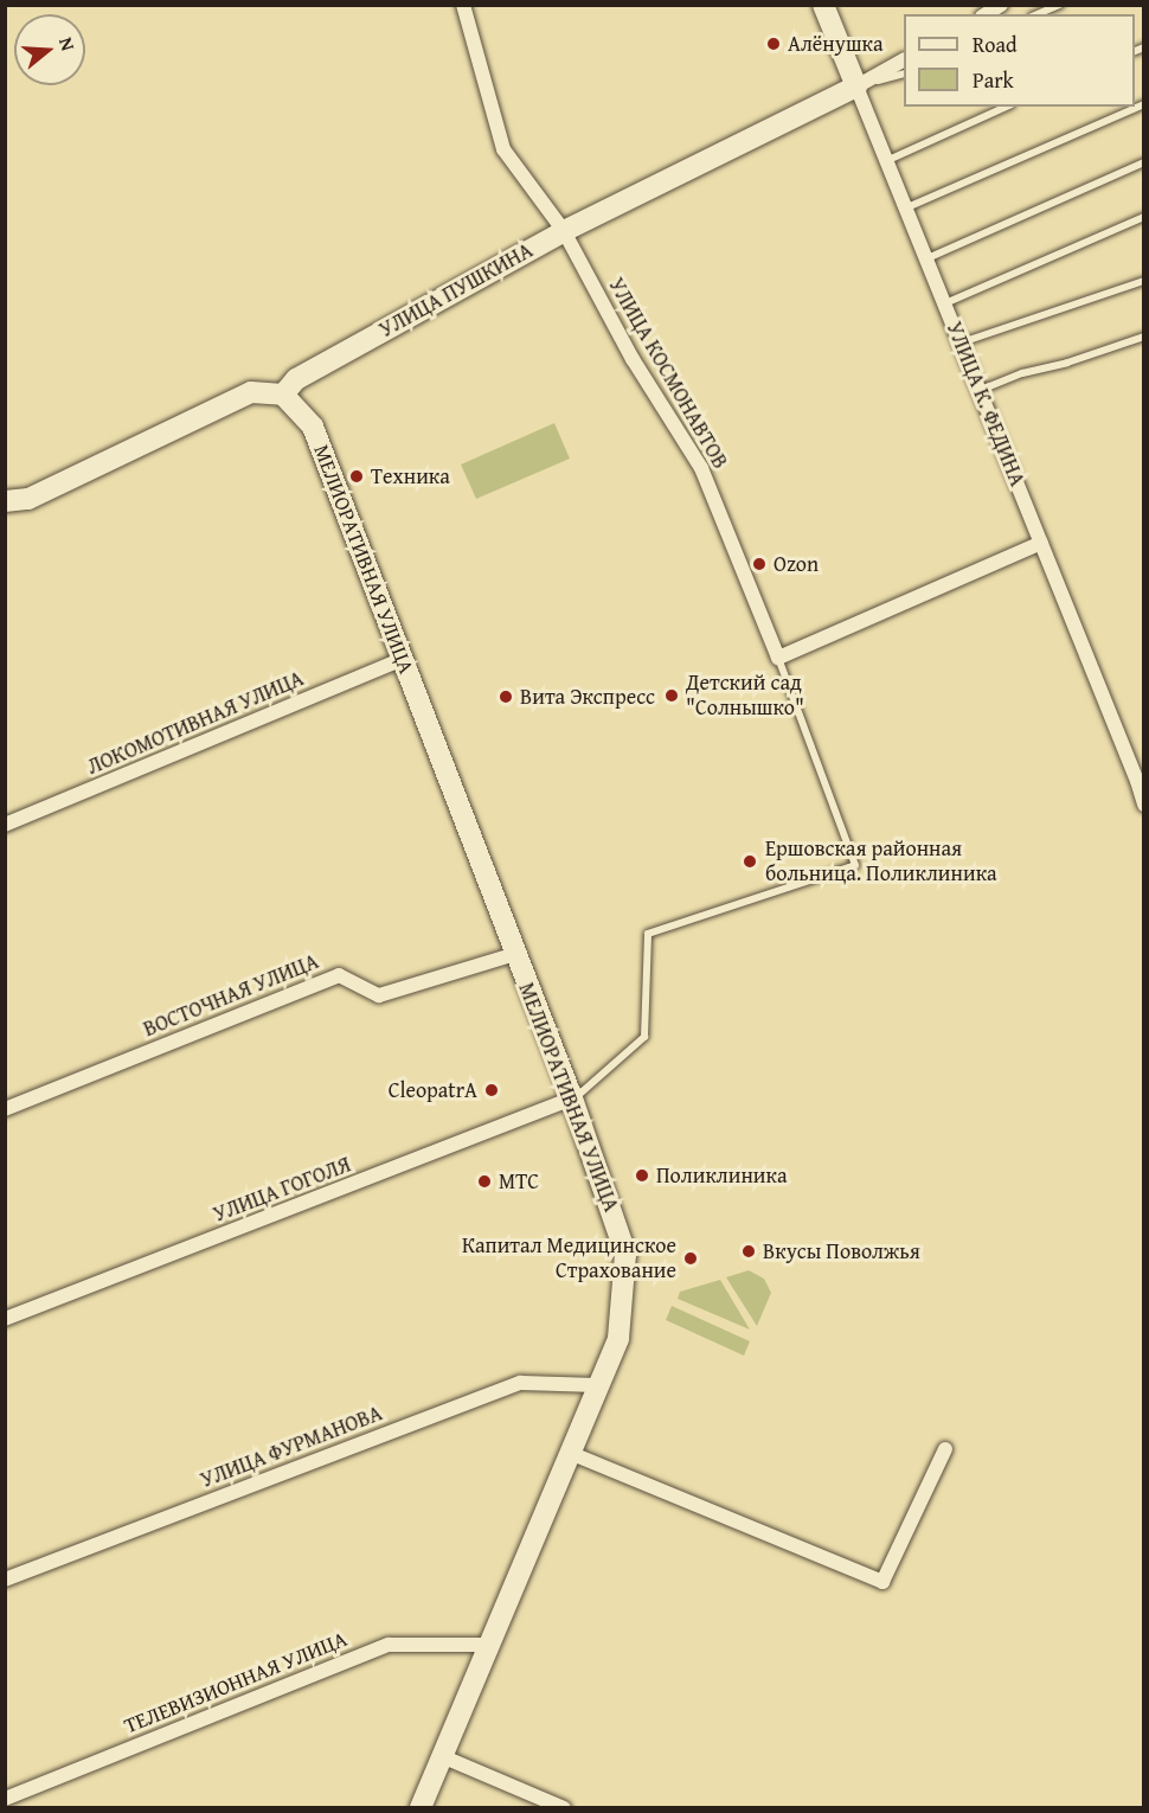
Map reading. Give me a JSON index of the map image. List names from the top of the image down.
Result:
{
  "streets": {
    "main road": ["УЛИЦА ПУШКИНА", "УЛИЦА К. ФЕДИНА", "МЕЛИОРАТИВНАЯ УЛИЦА"],
    "street": [
      "УЛИЦА КОСМОНАВТОВ",
      "ЛОКОМОТИВНАЯ УЛИЦА",
      "ВОСТОЧНАЯ УЛИЦА",
      "УЛИЦА ГОГОЛЯ",
      "УЛИЦА ФУРМАНОВА",
      "ТЕЛЕВИЗИОННАЯ УЛИЦА"
    ]
  },
  "crossings": [
    ["УЛИЦА ПУШКИНА", "УЛИЦА КОСМОНАВТОВ"],
    ["УЛИЦА ПУШКИНА", "УЛИЦА К. ФЕДИНА"],
    ["УЛИЦА ПУШКИНА", "МЕЛИОРАТИВНАЯ УЛИЦА"],
    ["МЕЛИОРАТИВНАЯ УЛИЦА", "ЛОКОМОТИВНАЯ УЛИЦА"],
    ["МЕЛИОРАТИВНАЯ УЛИЦА", "ВОСТОЧНАЯ УЛИЦА"],
    ["МЕЛИОРАТИВНАЯ УЛИЦА", "УЛИЦА ГОГОЛЯ"],
    ["МЕЛИОРАТИВНАЯ УЛИЦА", "УЛИЦА ФУРМАНОВА"],
    ["МЕЛИОРАТИВНАЯ УЛИЦА", "ТЕЛЕВИЗИОННАЯ УЛИЦА"]
  ],
  "places": [
    "Алёнушка",
    "Техника",
    "Ozon",
    "Детский сад \"Солнышко\"",
    "Вита Экспресс",
    "Ершовская районная больница. Поликлиника",
    "CleopatrA",
    "Поликлиника",
    "МТС",
    "Вкусы Поволжья",
    "Капитал Медицинское Страхование"
  ],
  "legend": ["Road", "Park"],
  "north": "right"
}
